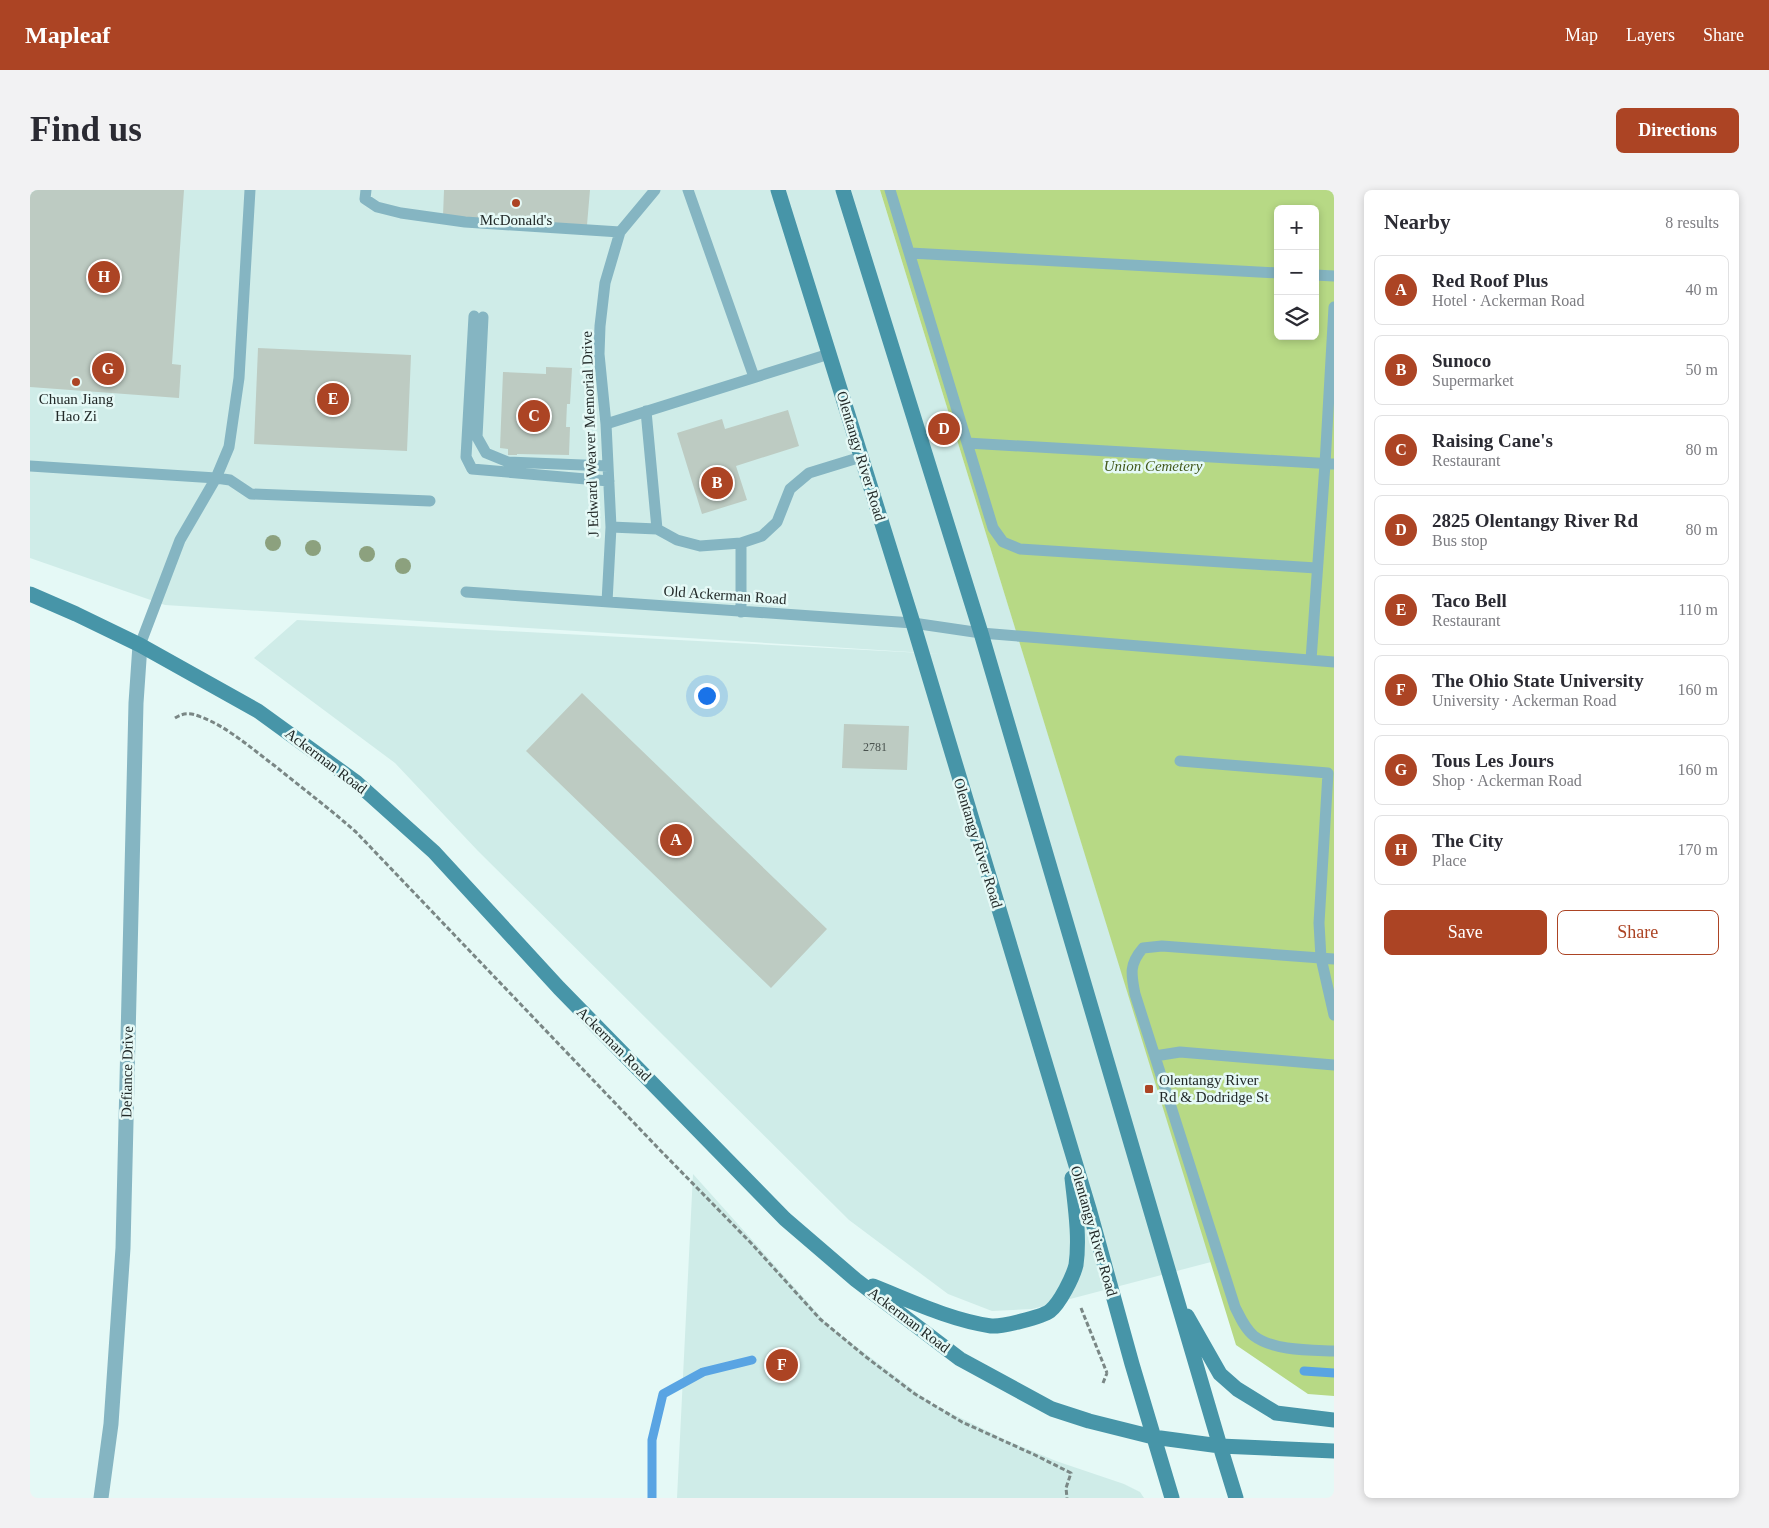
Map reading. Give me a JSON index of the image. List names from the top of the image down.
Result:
{
  "streets": {
    "main road": ["Olentangy River Road", "Ackerman Road"],
    "street": ["Defiance Drive"],
    "lane": ["J Edward Weaver Memorial Drive", "Old Ackerman Road"]
  },
  "crossings": [
    ["J Edward Weaver Memorial Drive", "Old Ackerman Road"],
    ["Olentangy River Road", "Old Ackerman Road"],
    ["Olentangy River Road", "Ackerman Road"],
    ["Ackerman Road", "Defiance Drive"]
  ],
  "parks": ["Union Cemetery"],
  "places": {
    "other": ["McDonald's", "Chuan Jiang Hao Zi"],
    "transit": ["Olentangy River Rd & Dodridge St"]
  },
  "house_numbers": ["2781"],
  "page": {
    "header": "Mapleaf",
    "nav": ["Map", "Layers", "Share"],
    "buttons": [
      "Directions",
      ["Save", "Share"]
    ],
    "title": "Find us",
    "heading": ["Nearby", "8 results"],
    "map_buttons": ["+", "−"],
    "list": [
      {
        "mark": "A",
        "name": "Red Roof Plus",
        "note": "Hotel · Ackerman Road",
        "value": "40 m"
      },
      {
        "mark": "B",
        "name": "Sunoco",
        "note": "Supermarket",
        "value": "50 m"
      },
      {
        "mark": "C",
        "name": "Raising Cane's",
        "note": "Restaurant",
        "value": "80 m"
      },
      {
        "mark": "D",
        "name": "2825 Olentangy River Rd",
        "note": "Bus stop",
        "value": "80 m"
      },
      {
        "mark": "E",
        "name": "Taco Bell",
        "note": "Restaurant",
        "value": "110 m"
      },
      {
        "mark": "F",
        "name": "The Ohio State University",
        "note": "University · Ackerman Road",
        "value": "160 m"
      },
      {
        "mark": "G",
        "name": "Tous Les Jours",
        "note": "Shop · Ackerman Road",
        "value": "160 m"
      },
      {
        "mark": "H",
        "name": "The City",
        "note": "Place",
        "value": "170 m"
      }
    ],
    "pins": [
      "H",
      "G",
      "E",
      "C",
      "D",
      "B",
      "A",
      "F"
    ]
  }
}
